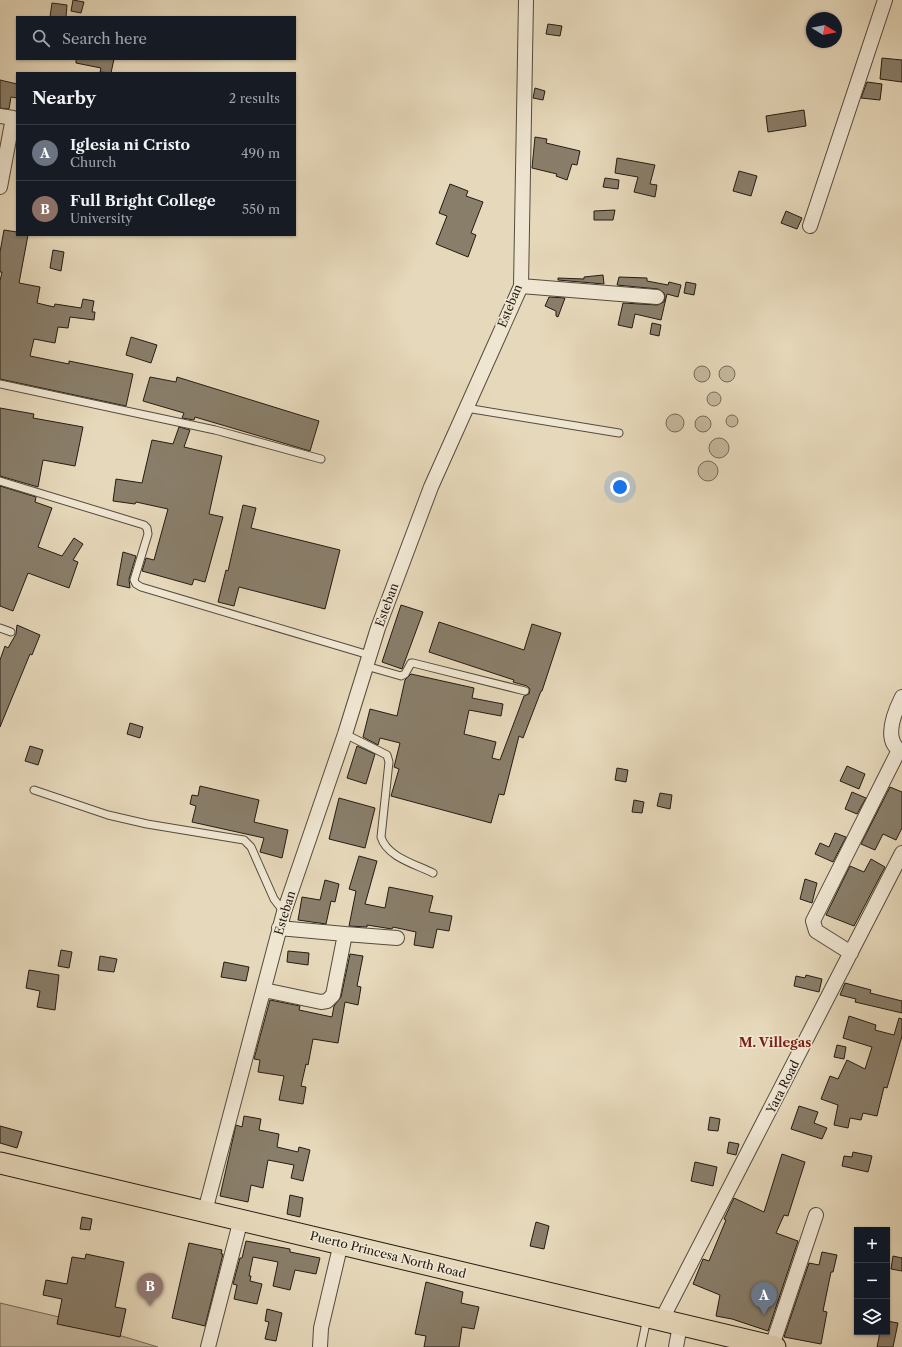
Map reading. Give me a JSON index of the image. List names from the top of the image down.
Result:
{
  "streets": {
    "main road": ["Puerto Princesa North Road"],
    "street": ["Esteban", "Yara Road"]
  },
  "crossings": [
    ["Esteban", "Puerto Princesa North Road"],
    ["Yara Road", "Puerto Princesa North Road"]
  ],
  "districts": ["M. Villegas"],
  "north": "right",
  "page": {
    "search": "Search here",
    "heading": ["Nearby", "2 results"],
    "list": [
      {
        "mark": "A",
        "name": "Iglesia ni Cristo",
        "note": "Church",
        "value": "490 m"
      },
      {
        "mark": "B",
        "name": "Full Bright College",
        "note": "University",
        "value": "550 m"
      }
    ],
    "map_buttons": ["+", "−"],
    "pins": ["B", "A"]
  }
}
